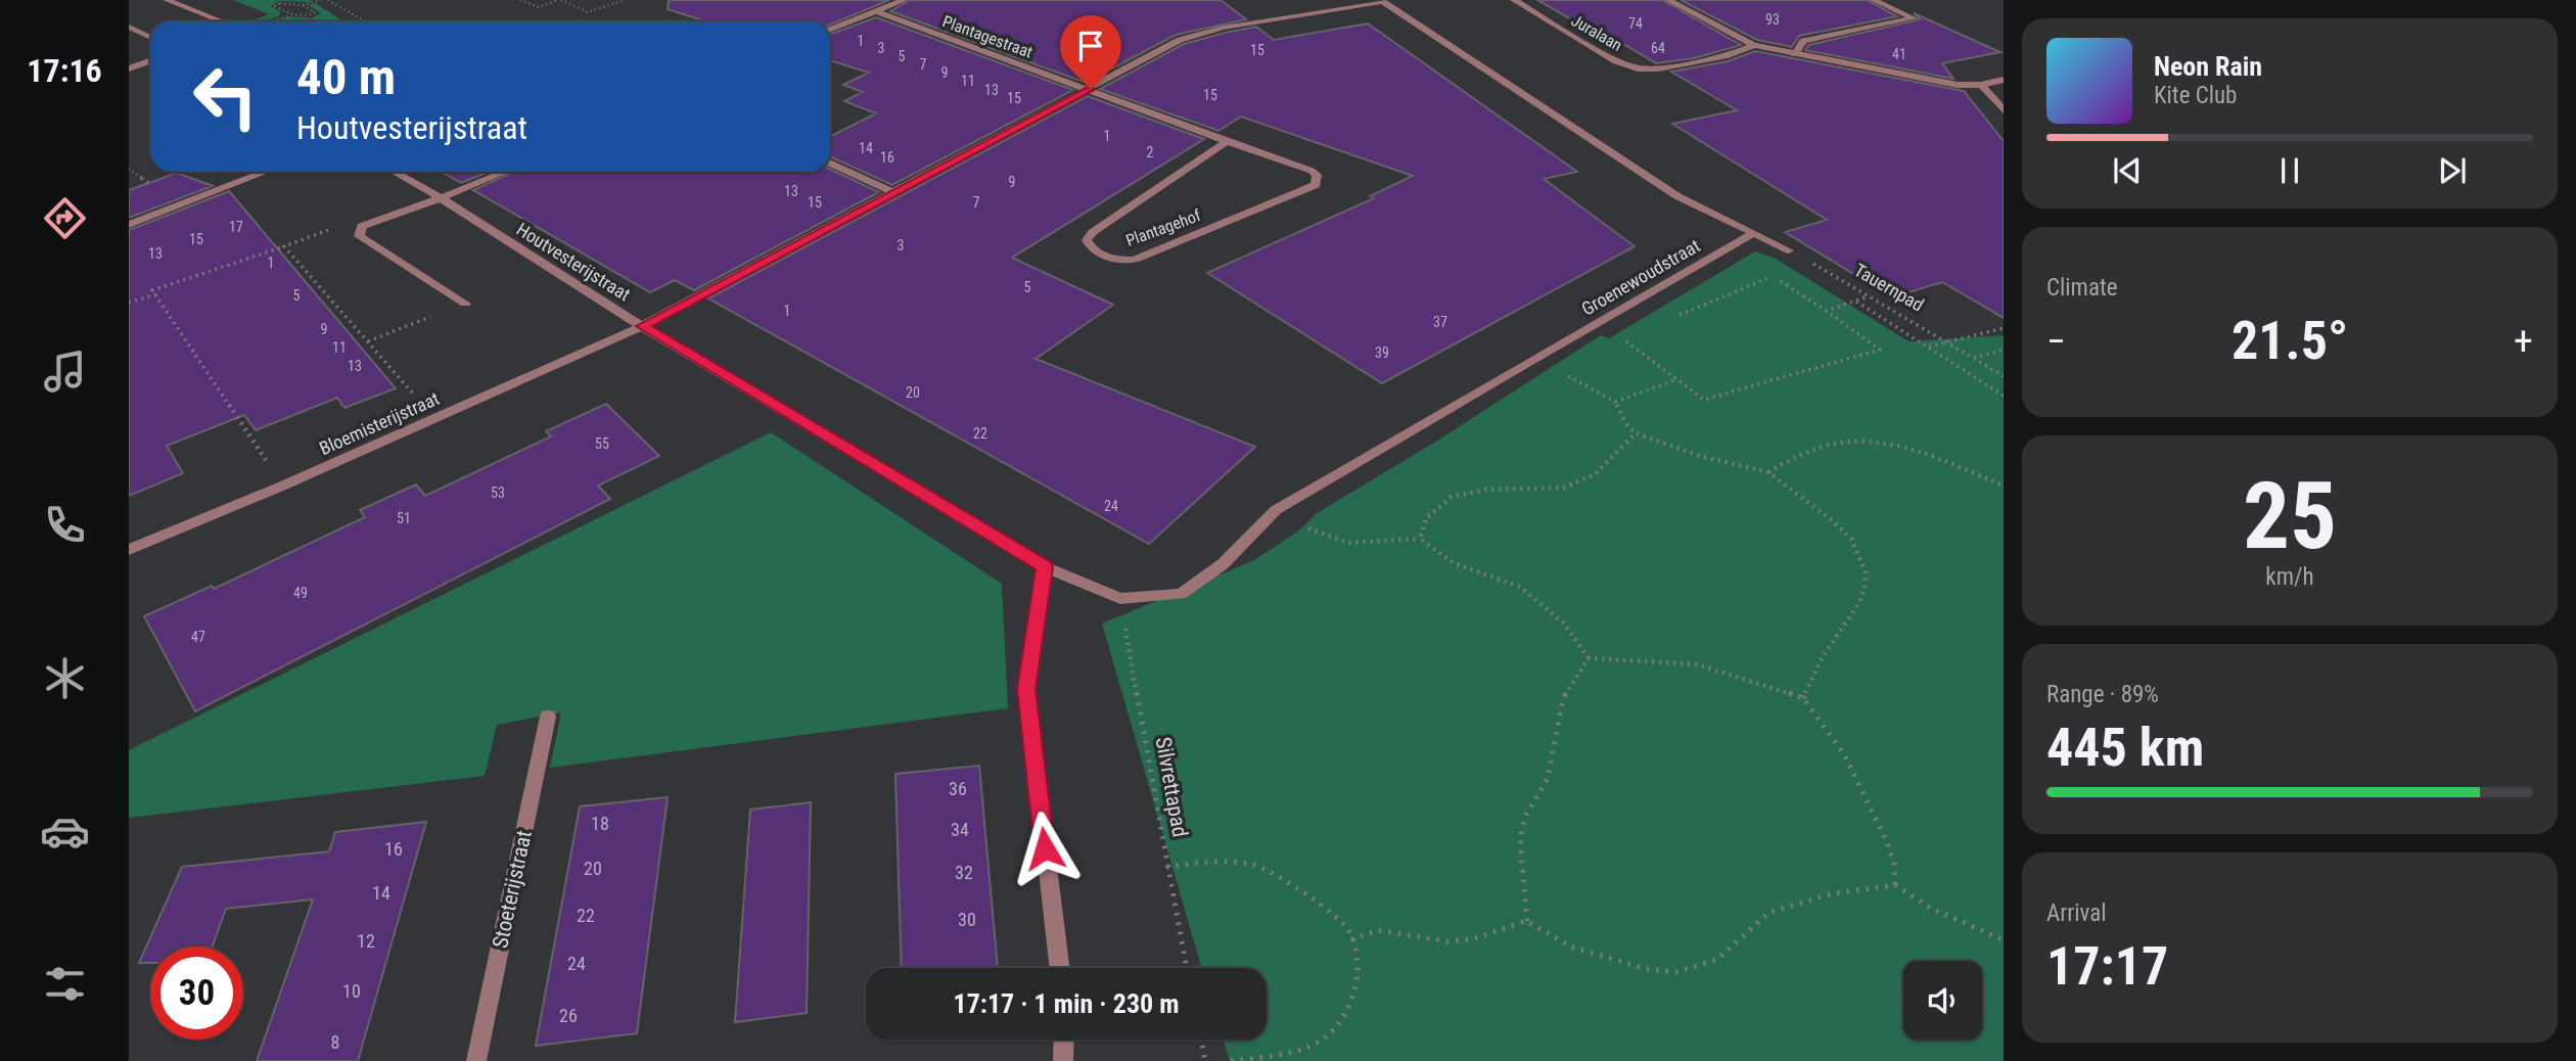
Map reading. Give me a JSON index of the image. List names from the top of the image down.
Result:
{
  "streets": {
    "street": [
      "Juralaan",
      "Plantagestraat",
      "Plantagehof",
      "Houtvesterijstraat",
      "Groenewoudstraat",
      "Bloemisterijstraat",
      "Stoeterijstraat"
    ],
    "path": ["Tauernpad", "Silvrettapad"]
  },
  "crossings": [
    ["Plantagestraat", "Plantagehof"],
    ["Plantagestraat", "Bloemisterijstraat"],
    ["Plantagehof", "Bloemisterijstraat"],
    ["Houtvesterijstraat", "Groenewoudstraat"],
    ["Houtvesterijstraat", "Bloemisterijstraat"],
    ["Houtvesterijstraat", "Silvrettapad"]
  ],
  "house_numbers": [
    "93",
    "74",
    "1",
    "3",
    "64",
    "15",
    "41",
    "5",
    "7",
    "9",
    "11",
    "13",
    "15",
    "15",
    "1",
    "14",
    "2",
    "16",
    "9",
    "13",
    "15",
    "7",
    "17",
    "15",
    "3",
    "13",
    "1",
    "5",
    "5",
    "1",
    "37",
    "9",
    "11",
    "39",
    "13",
    "20",
    "22",
    "55",
    "53",
    "24",
    "51",
    "49",
    "47",
    "36",
    "18",
    "34",
    "16",
    "20",
    "32",
    "14",
    "22",
    "30",
    "12",
    "24",
    "10",
    "26",
    "8"
  ],
  "page": {
    "tabs": "17:16",
    "turn": ["40 m", "Houtvesterijstraat"],
    "song": ["Neon Rain", "Kite Club"],
    "tile": [
      "Climate",
      ["25", "km/h"],
      ["Range · 89%", "445 km"],
      ["Arrival", "17:17"]
    ],
    "heat": ["−", "21.5°", "+"],
    "limit": "30",
    "trip": "17:17 · 1 min · 230 m"
  }
}
